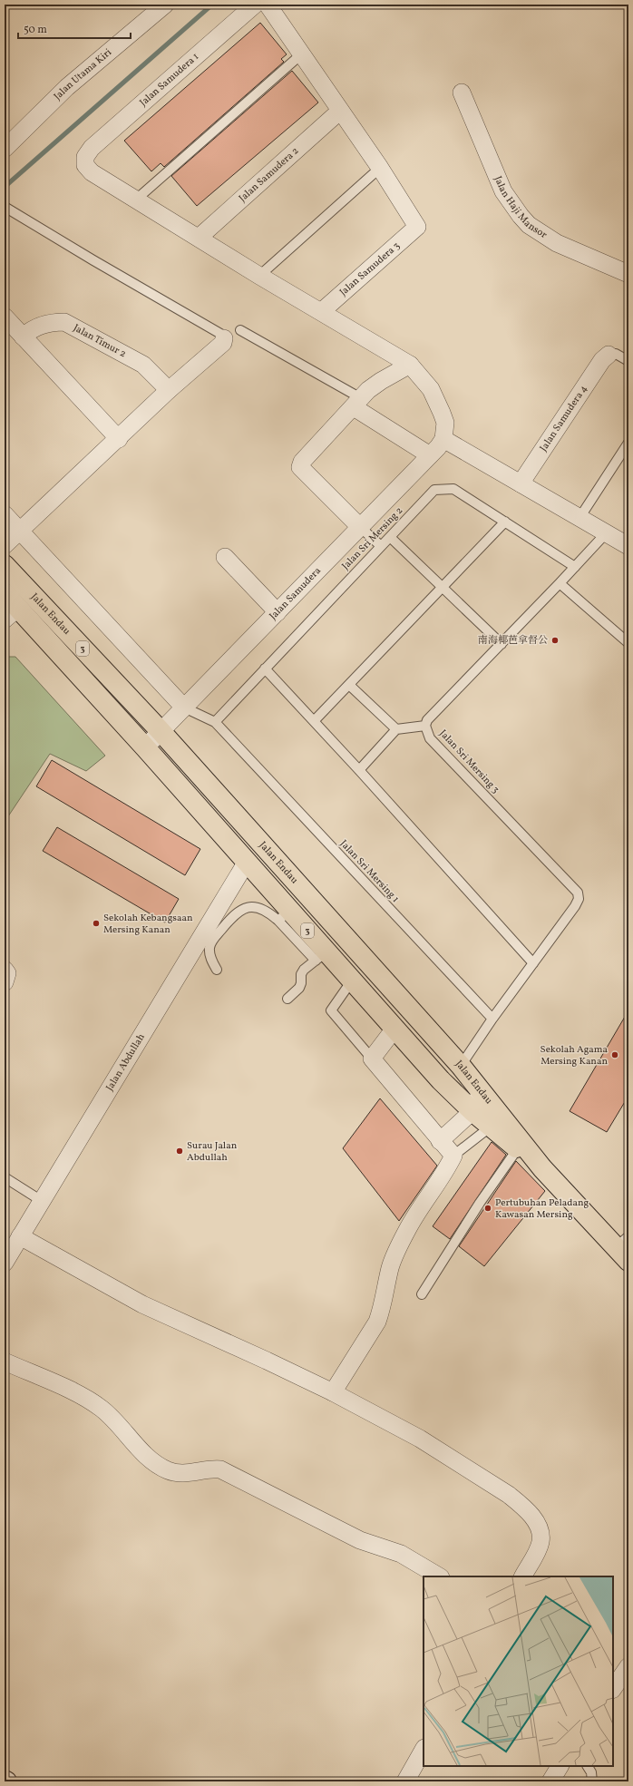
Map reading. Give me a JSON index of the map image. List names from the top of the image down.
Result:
{
  "streets": {
    "highway": ["Jalan Endau", "3"],
    "street": [
      "Jalan Utama Kiri",
      "Jalan Samudera 1",
      "Jalan Samudera 2",
      "Jalan Haji Mansor",
      "Jalan Samudera 3",
      "Jalan Timur 2",
      "Jalan Samudera 4",
      "Jalan Samudera",
      "Jalan Abdullah"
    ],
    "lane": ["Jalan Sri Mersing 2", "Jalan Sri Mersing 3", "Jalan Sri Mersing 1"]
  },
  "crossings": [
    ["Jalan Sri Mersing 2", "Jalan Sri Mersing 1"],
    ["Jalan Samudera", "Jalan Endau"],
    ["Jalan Samudera", "Jalan Sri Mersing 1"],
    ["Jalan Endau", "Jalan Abdullah"]
  ],
  "places": [
    "南海椰芭拿督公",
    "Sekolah Kebangsaan Mersing Kanan",
    "Sekolah Agama Mersing Kanan",
    "Surau Jalan Abdullah",
    "Pertubuhan Peladang Kawasan Mersing"
  ],
  "scale_bar": "50 m"
}
